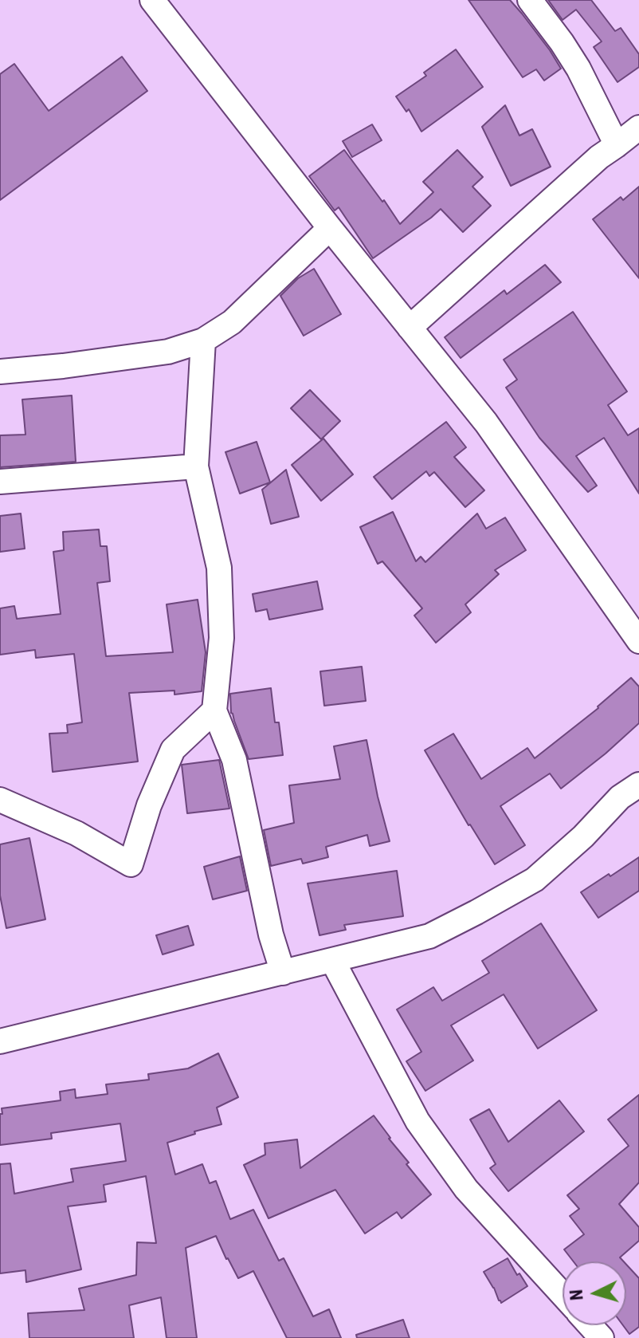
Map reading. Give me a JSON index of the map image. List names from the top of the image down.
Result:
{
  "north": "left"
}
